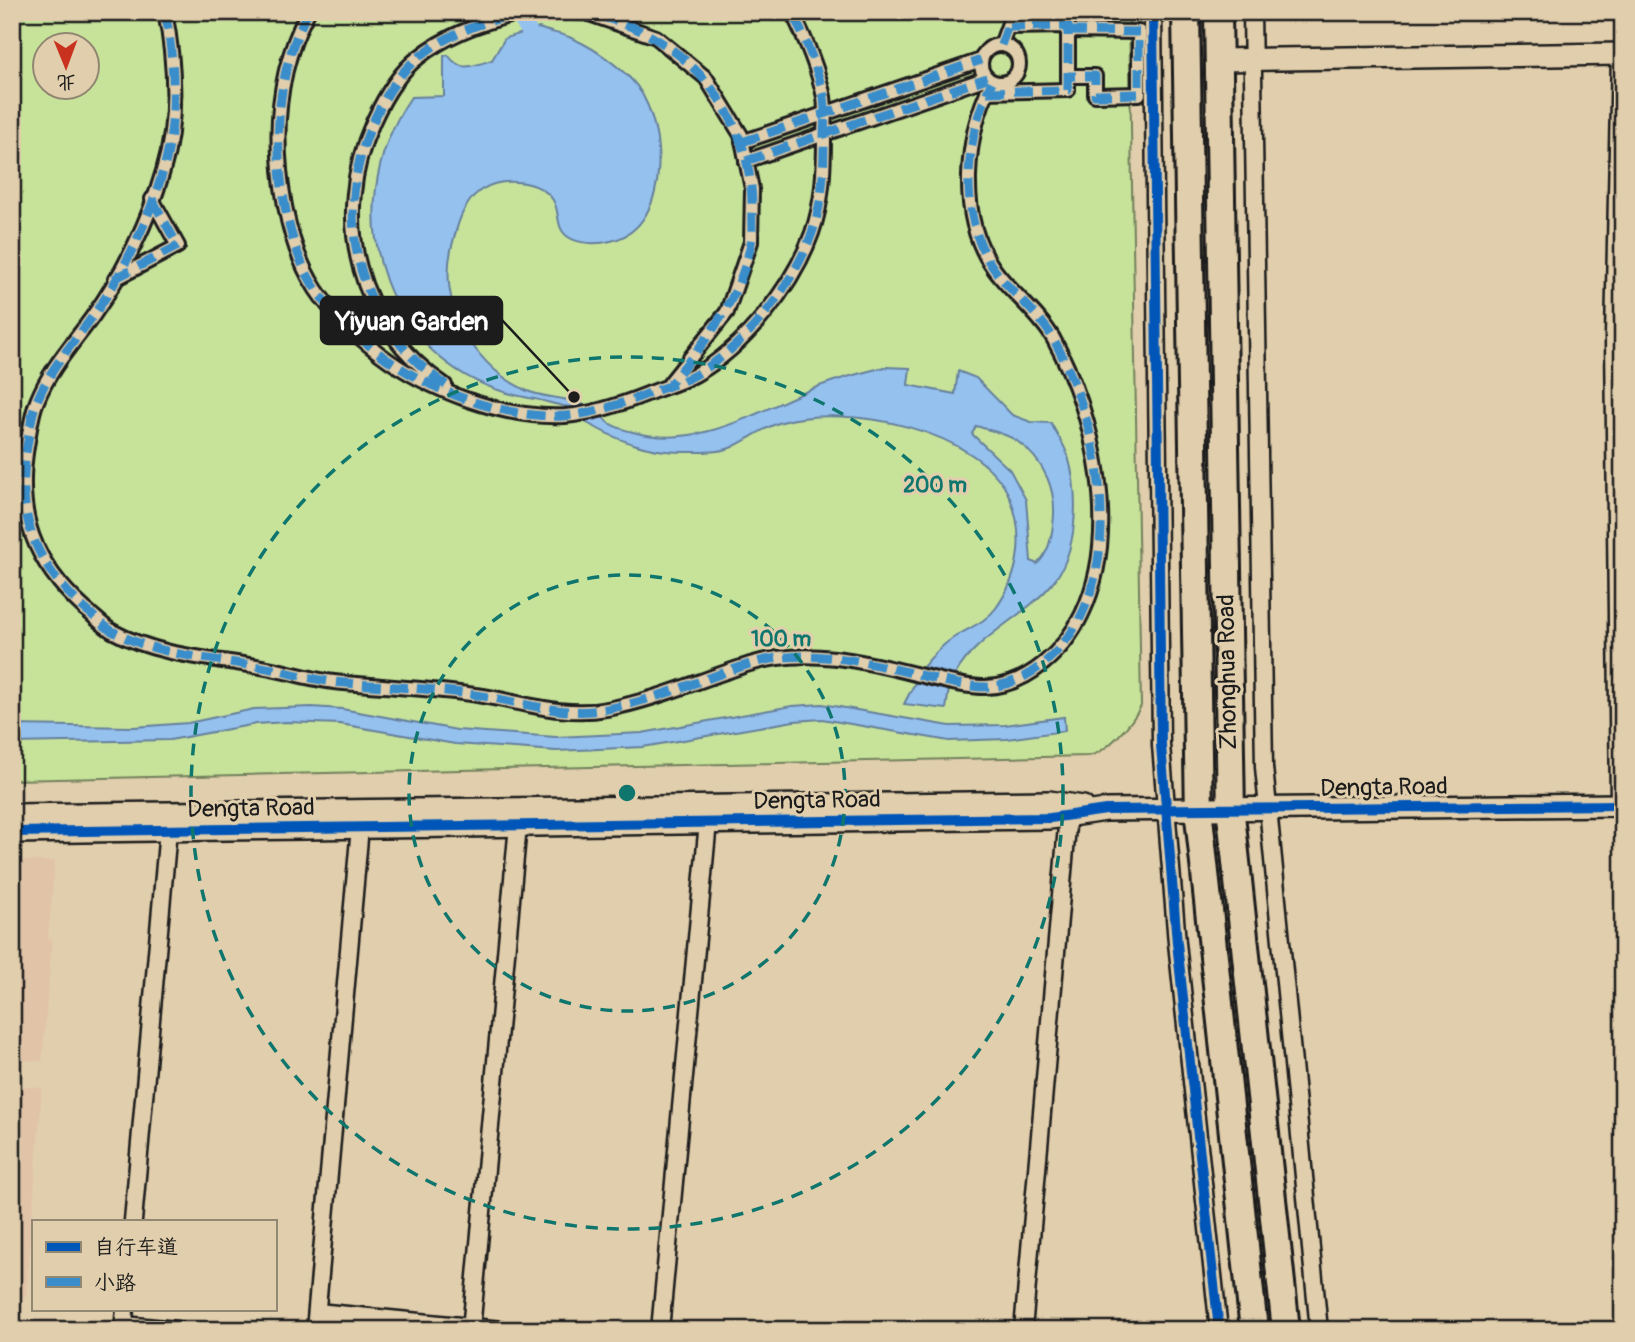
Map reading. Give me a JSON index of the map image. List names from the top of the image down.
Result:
{
  "streets": {
    "highway": ["Zhonghua Road"],
    "street": ["Dengta Road"]
  },
  "crossings": [
    ["Zhonghua Road", "Dengta Road"]
  ],
  "places": ["Yiyuan Garden"],
  "legend": ["自行车道", "小路"],
  "north": "bottom",
  "rings": ["200 m", "100 m"]
}
